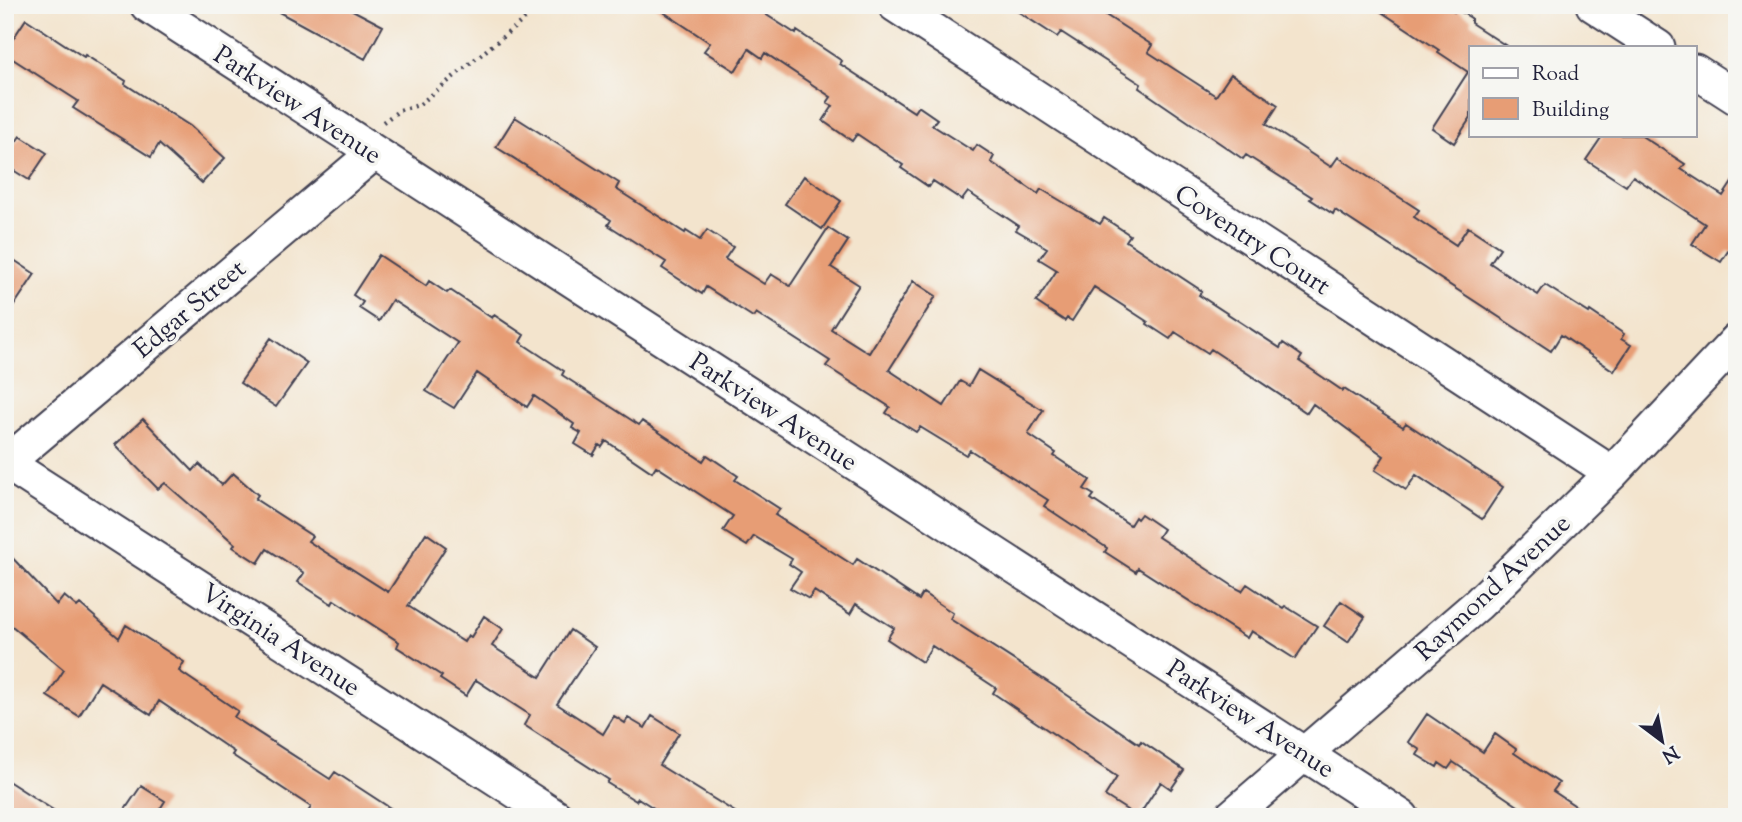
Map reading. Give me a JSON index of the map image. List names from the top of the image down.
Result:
{
  "streets": {
    "street": [
      "Parkview Avenue",
      "Coventry Court",
      "Edgar Street",
      "Raymond Avenue",
      "Virginia Avenue"
    ]
  },
  "crossings": [
    ["Parkview Avenue", "Edgar Street"],
    ["Parkview Avenue", "Raymond Avenue"],
    ["Coventry Court", "Raymond Avenue"],
    ["Edgar Street", "Virginia Avenue"]
  ],
  "legend": ["Road", "Building"],
  "north": "bottom right"
}
